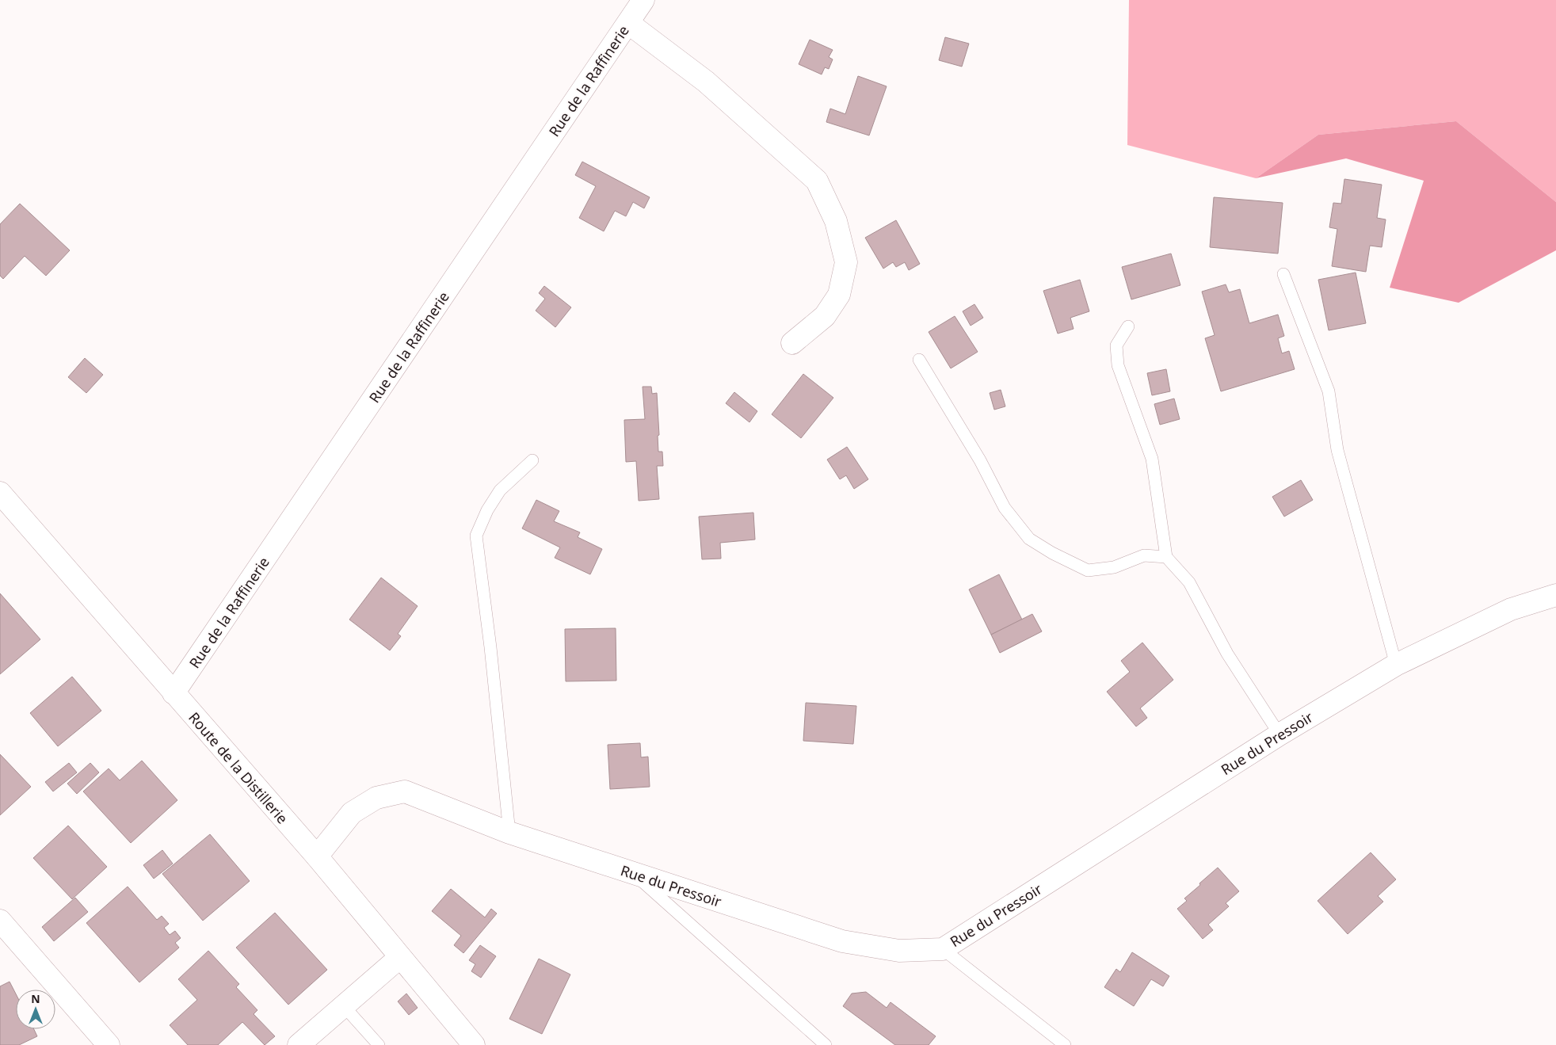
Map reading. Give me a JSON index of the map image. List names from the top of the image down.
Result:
{
  "streets": {
    "street": ["Rue de la Raffinerie", "Rue du Pressoir", "Route de la Distillerie"]
  },
  "crossings": [
    ["Rue de la Raffinerie", "Route de la Distillerie"],
    ["Rue du Pressoir", "Route de la Distillerie"]
  ],
  "north": "top"
}
